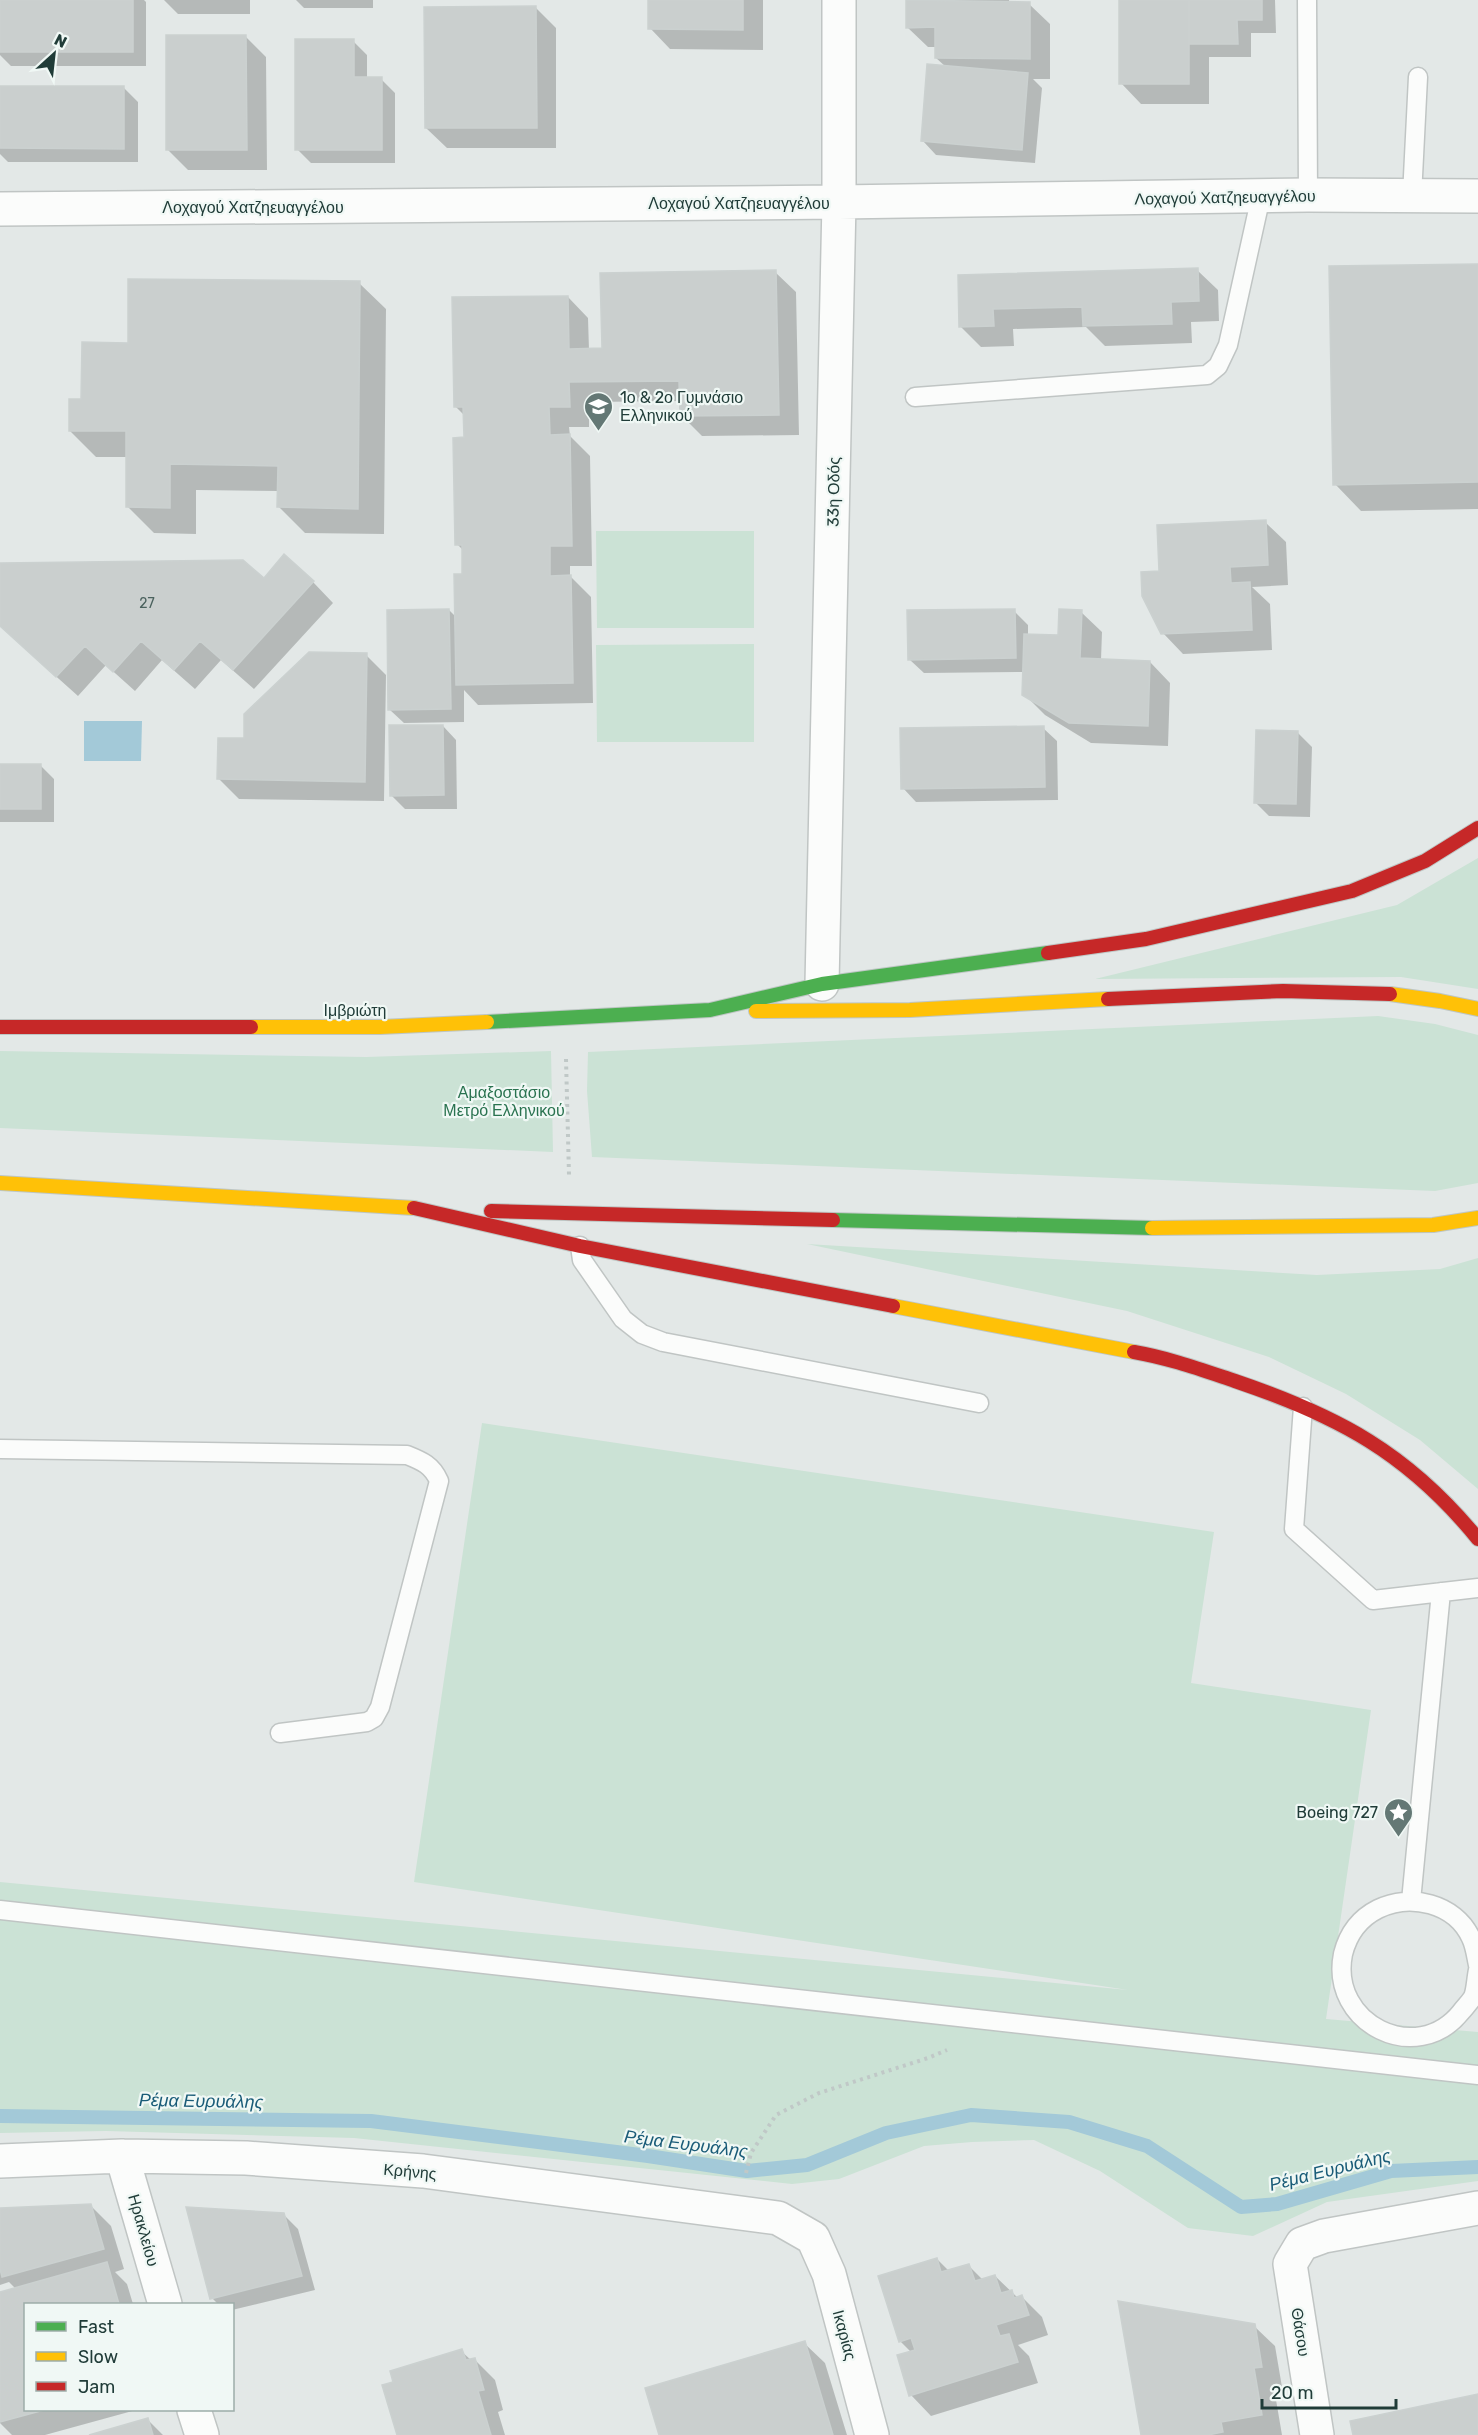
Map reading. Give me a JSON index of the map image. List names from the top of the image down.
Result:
{
  "streets": {
    "main road": ["Ιμβριώτη"],
    "street": [
      "Λοχαγού Χατζηευαγγέλου",
      "33η Οδός",
      "Κρήνης",
      "Ηρακλείου",
      "Θάσου",
      "Ικαρίας"
    ]
  },
  "crossings": [
    ["Λοχαγού Χατζηευαγγέλου", "33η Οδός"],
    ["Κρήνης", "Ηρακλείου"],
    ["Κρήνης", "Ικαρίας"]
  ],
  "water": ["Ρέμα Ευρυάλης"],
  "parks": ["Αμαξοστάσιο Μετρό Ελληνικού"],
  "places": {
    "school or university": ["1ο & 2ο Γυμνάσιο Ελληνικού"],
    "place": ["Boeing 727"]
  },
  "house_numbers": ["27"],
  "legend": ["Fast", "Slow", "Jam"],
  "scale_bar": "20 m",
  "north": "top right"
}
